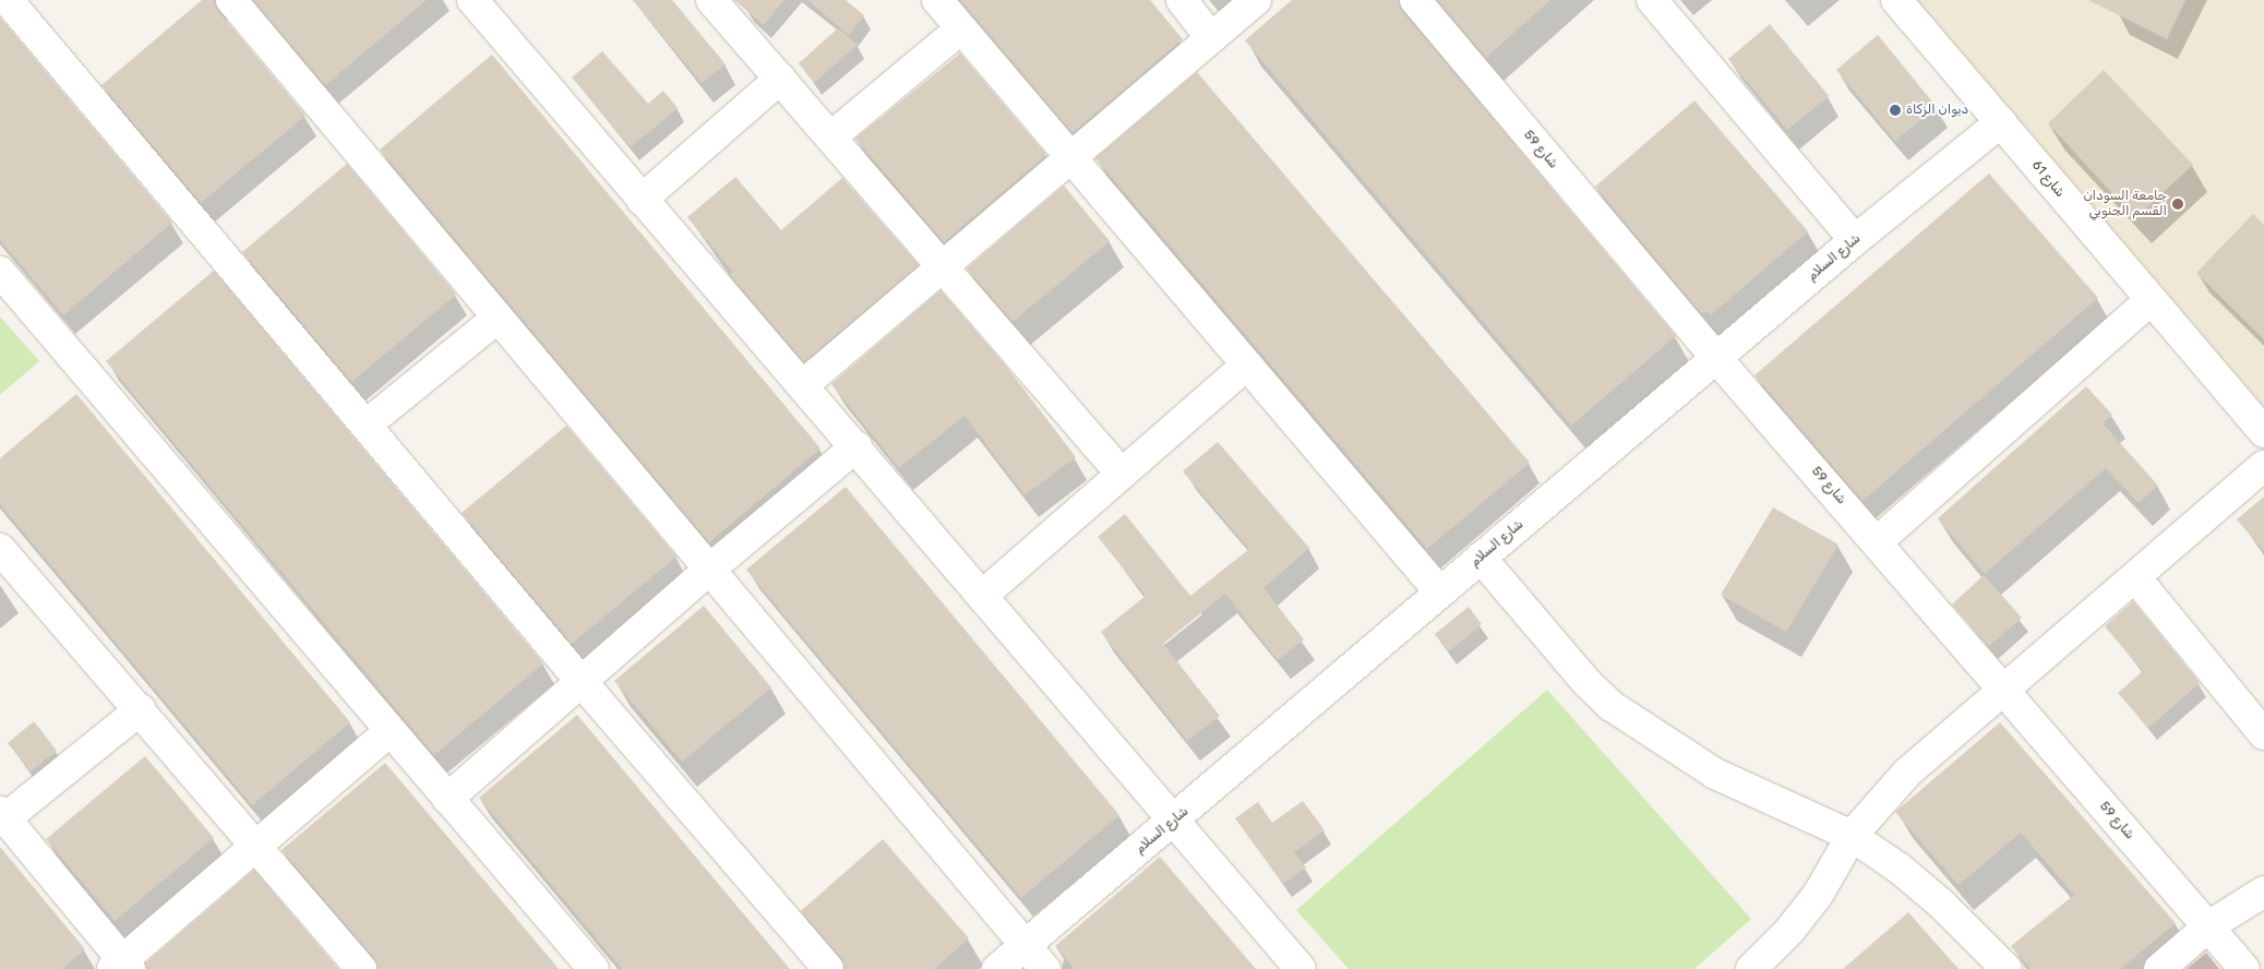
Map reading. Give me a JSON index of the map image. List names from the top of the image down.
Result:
{
  "streets": {
    "street": ["شارع 59", "شارع 61", "شارع السلام"]
  },
  "crossings": [
    ["شارع 59", "شارع السلام"],
    ["شارع 61", "شارع السلام"]
  ],
  "places": ["ديوان الزكاة", "جامعة السودان القسم الجنوبي"]
}
